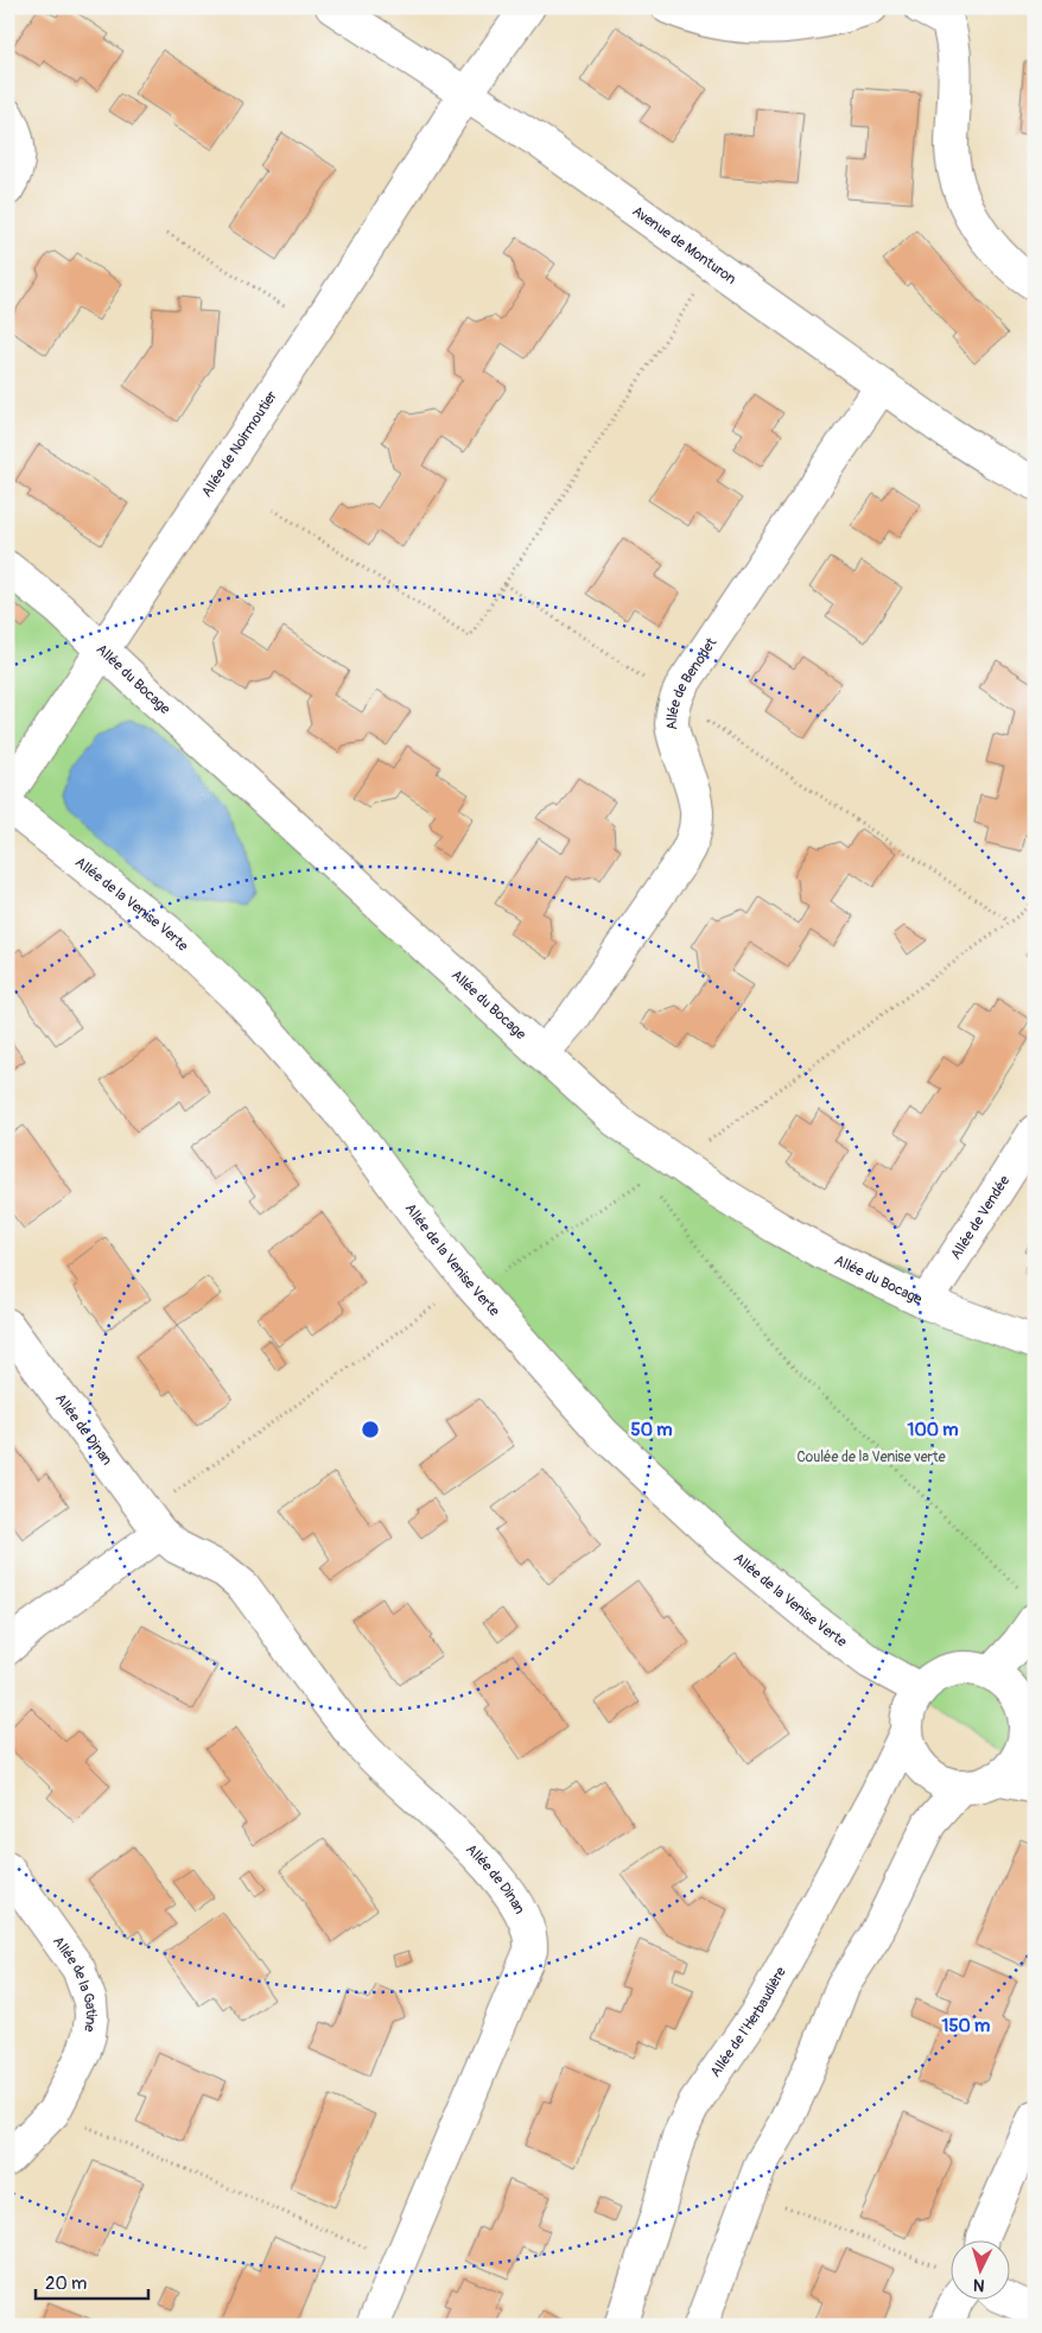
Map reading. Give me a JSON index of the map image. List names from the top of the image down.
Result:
{
  "streets": {
    "street": [
      "Avenue de Monturon",
      "Allée de Noirmoutier",
      "Allée du Bocage",
      "Allée de Benodet",
      "Allée de la Venise Verte",
      "Allée de Vendée",
      "Allée de Dinan",
      "Allée de la Gatine",
      "Allée de l'Herbaudière"
    ]
  },
  "crossings": [
    ["Avenue de Monturon", "Allée de Noirmoutier"],
    ["Avenue de Monturon", "Allée de Benodet"],
    ["Allée de Noirmoutier", "Allée du Bocage"],
    ["Allée du Bocage", "Allée de Benodet"],
    ["Allée du Bocage", "Allée de Vendée"],
    ["Allée de la Venise Verte", "Allée de l'Herbaudière"]
  ],
  "parks": ["Coulée de la Venise verte"],
  "scale_bar": "20 m",
  "north": "bottom",
  "rings": ["50 m", "100 m", "150 m"]
}
